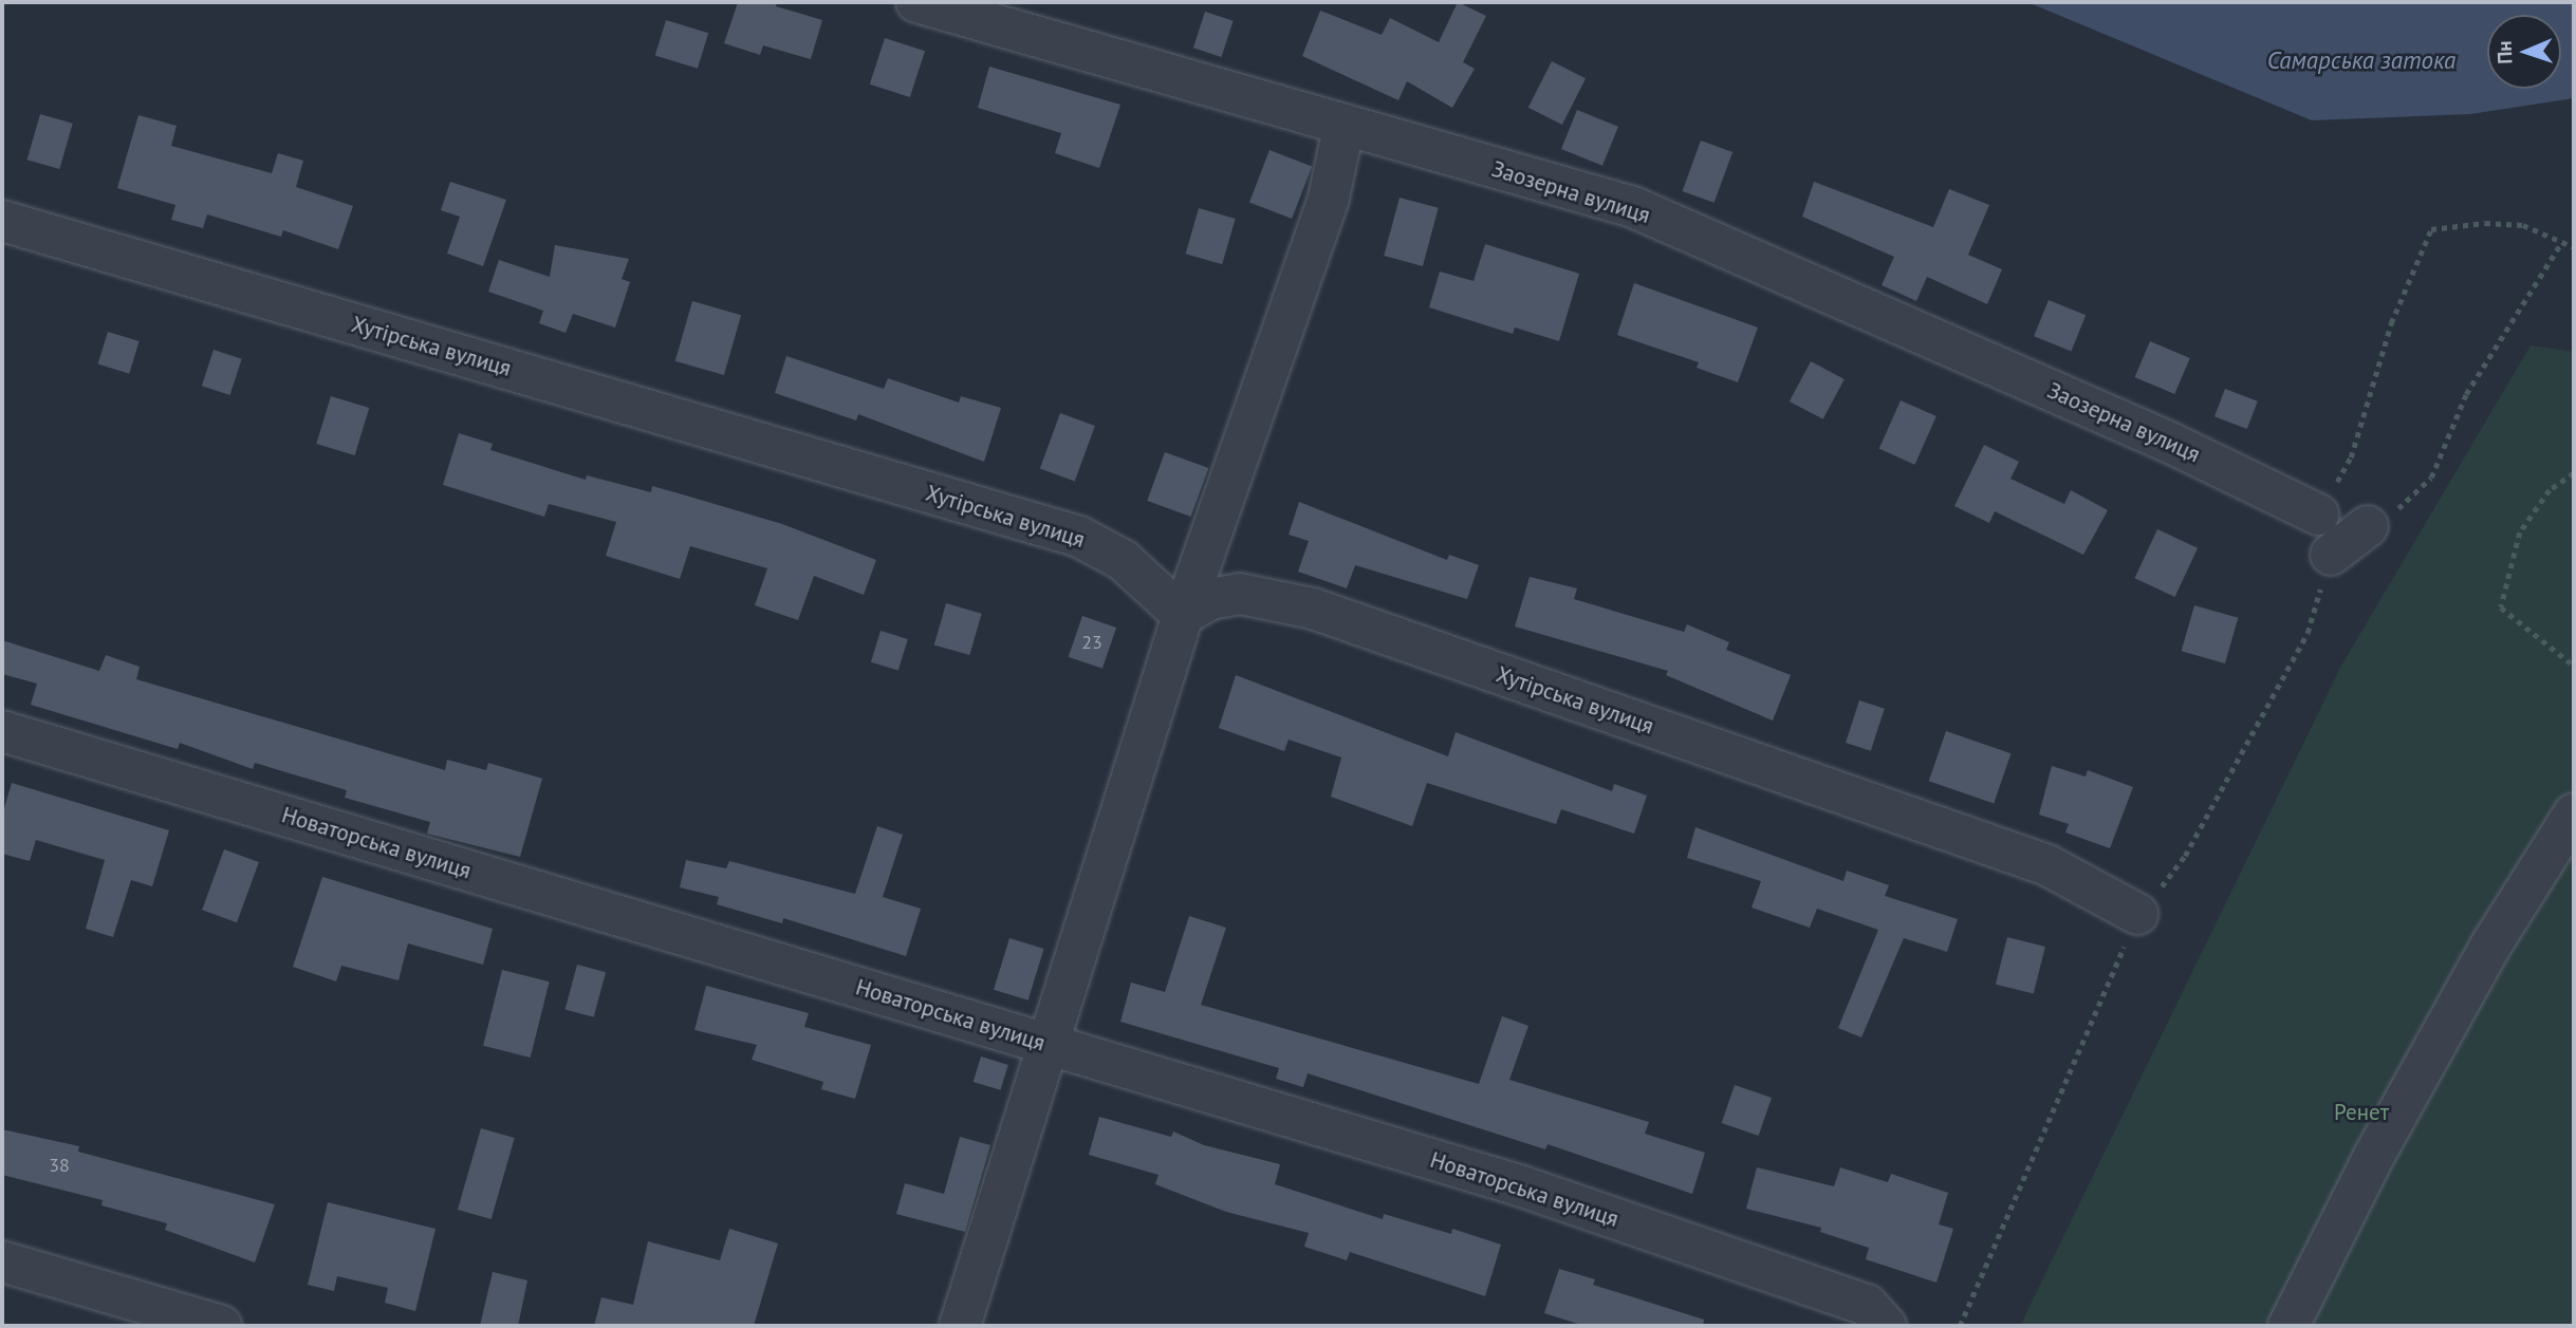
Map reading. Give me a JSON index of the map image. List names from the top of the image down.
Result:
{
  "streets": {
    "street": ["Заозерна вулиця", "Хутірська вулиця", "Новаторська вулиця"]
  },
  "water": ["Самарська затока"],
  "parks": ["Ренет"],
  "house_numbers": ["23", "38"],
  "north": "left"
}
